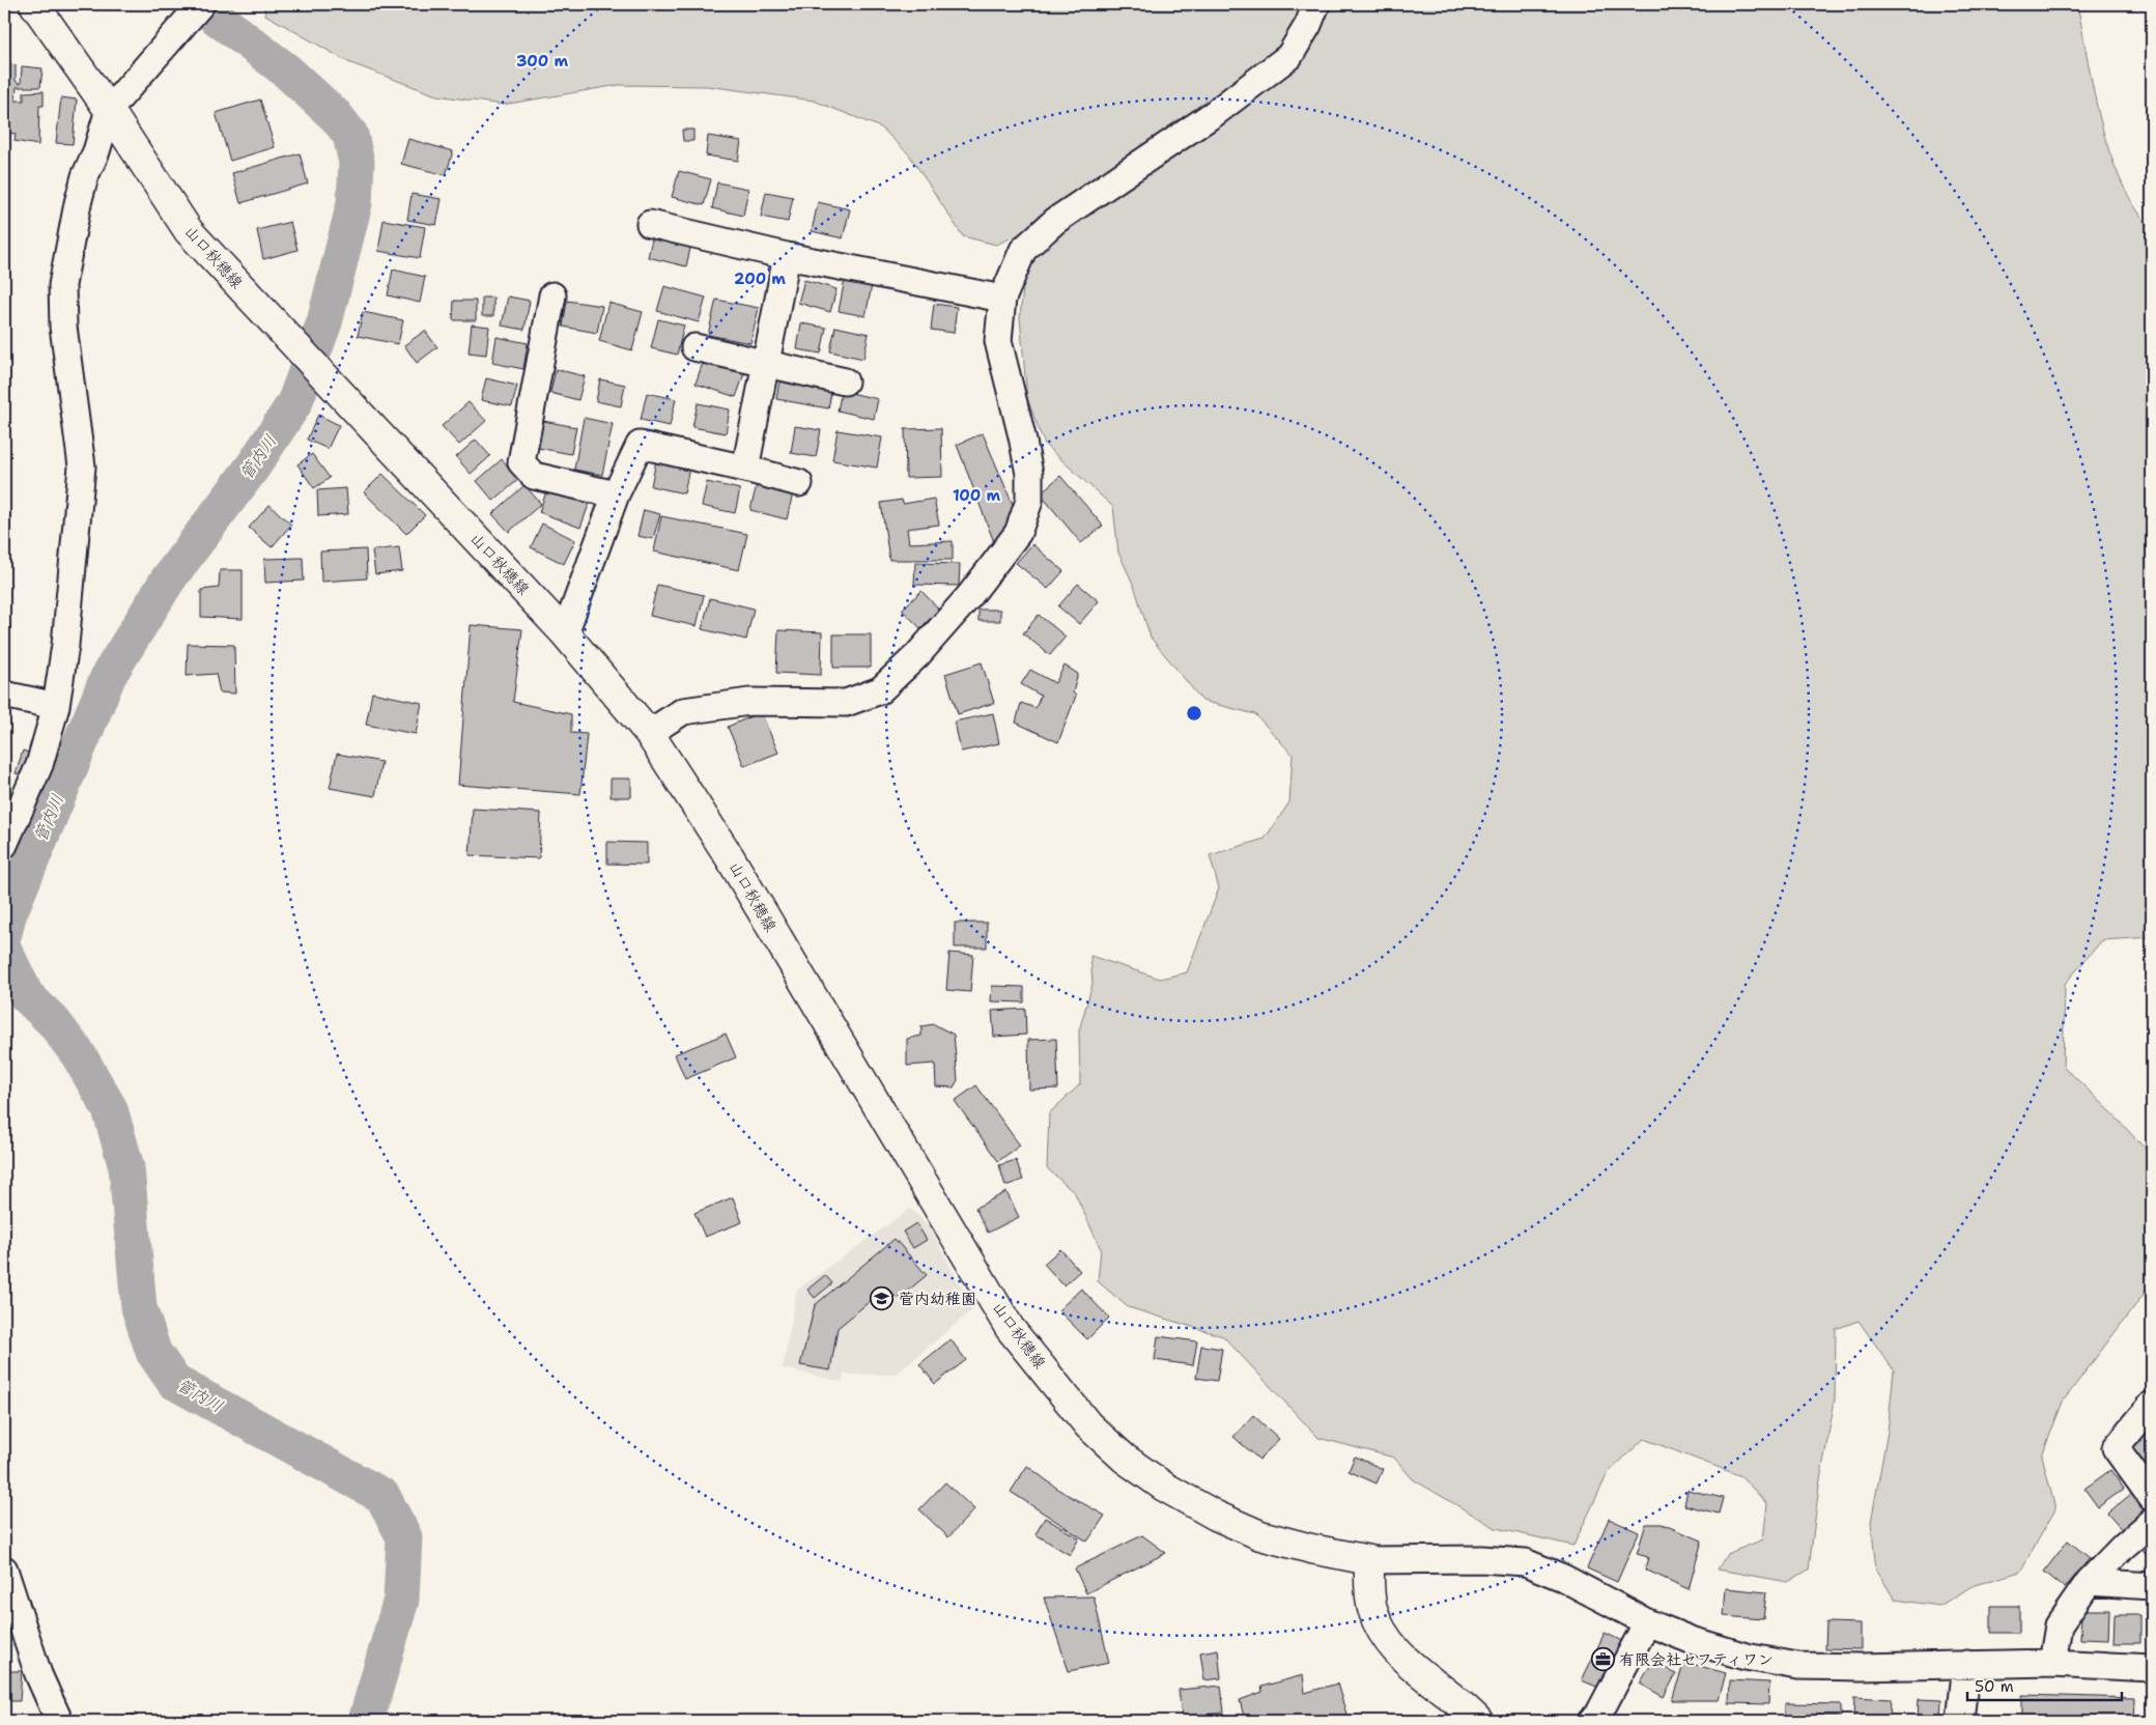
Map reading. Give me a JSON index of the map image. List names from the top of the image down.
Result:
{
  "streets": {
    "main road": ["山口秋穂線"]
  },
  "water": ["管内川"],
  "places": {
    "school or university": ["菅内幼稚園"],
    "office": ["有限会社セフティワン"]
  },
  "scale_bar": "50 m",
  "rings": ["300 m", "200 m", "100 m"]
}
